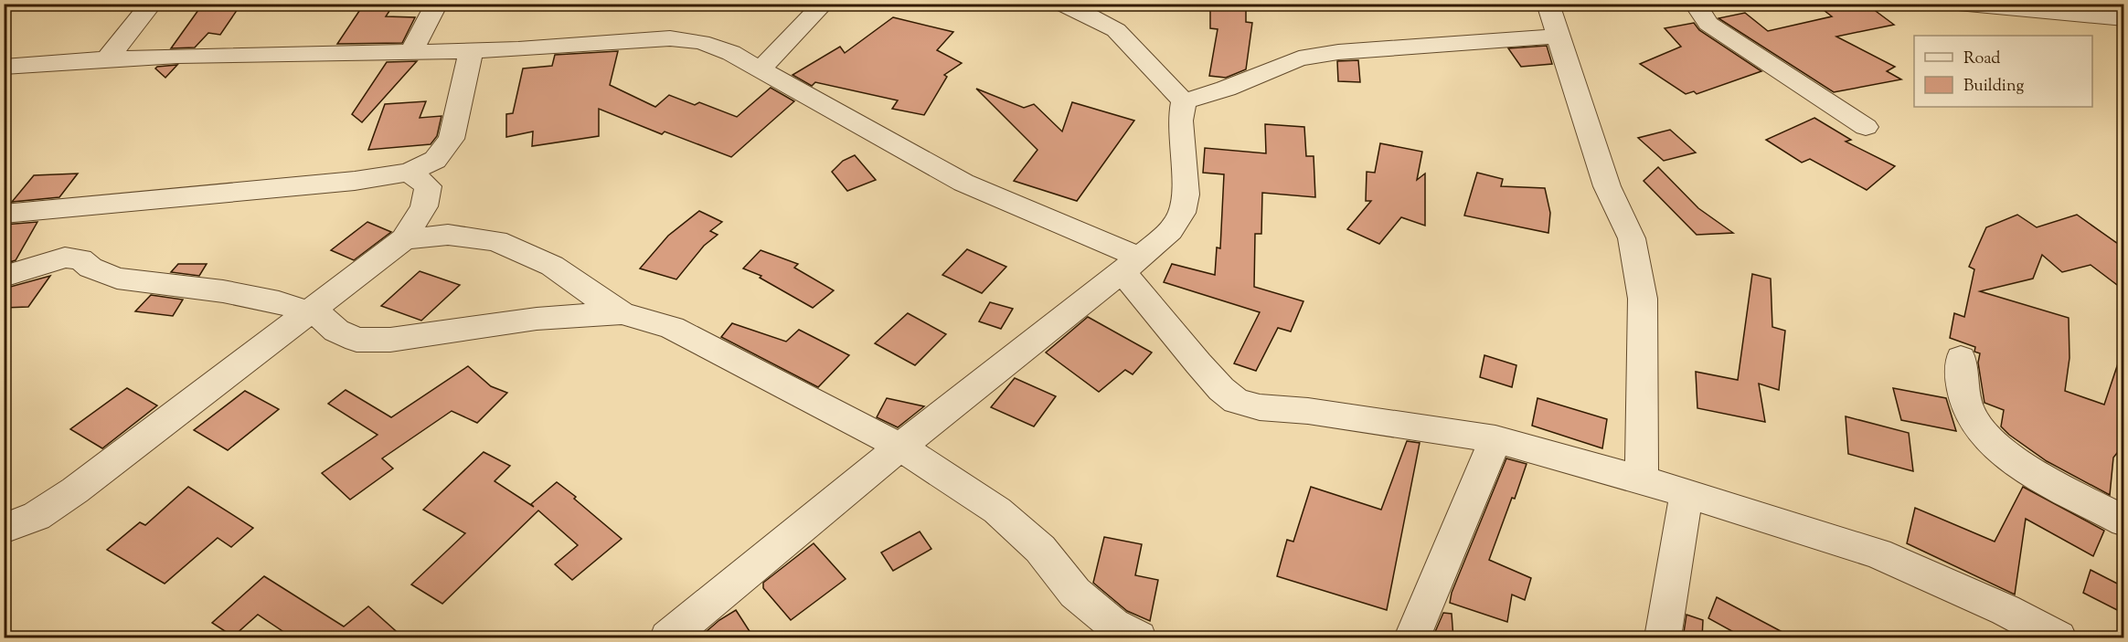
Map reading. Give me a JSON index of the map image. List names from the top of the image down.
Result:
{
  "legend": ["Road", "Building"]
}
